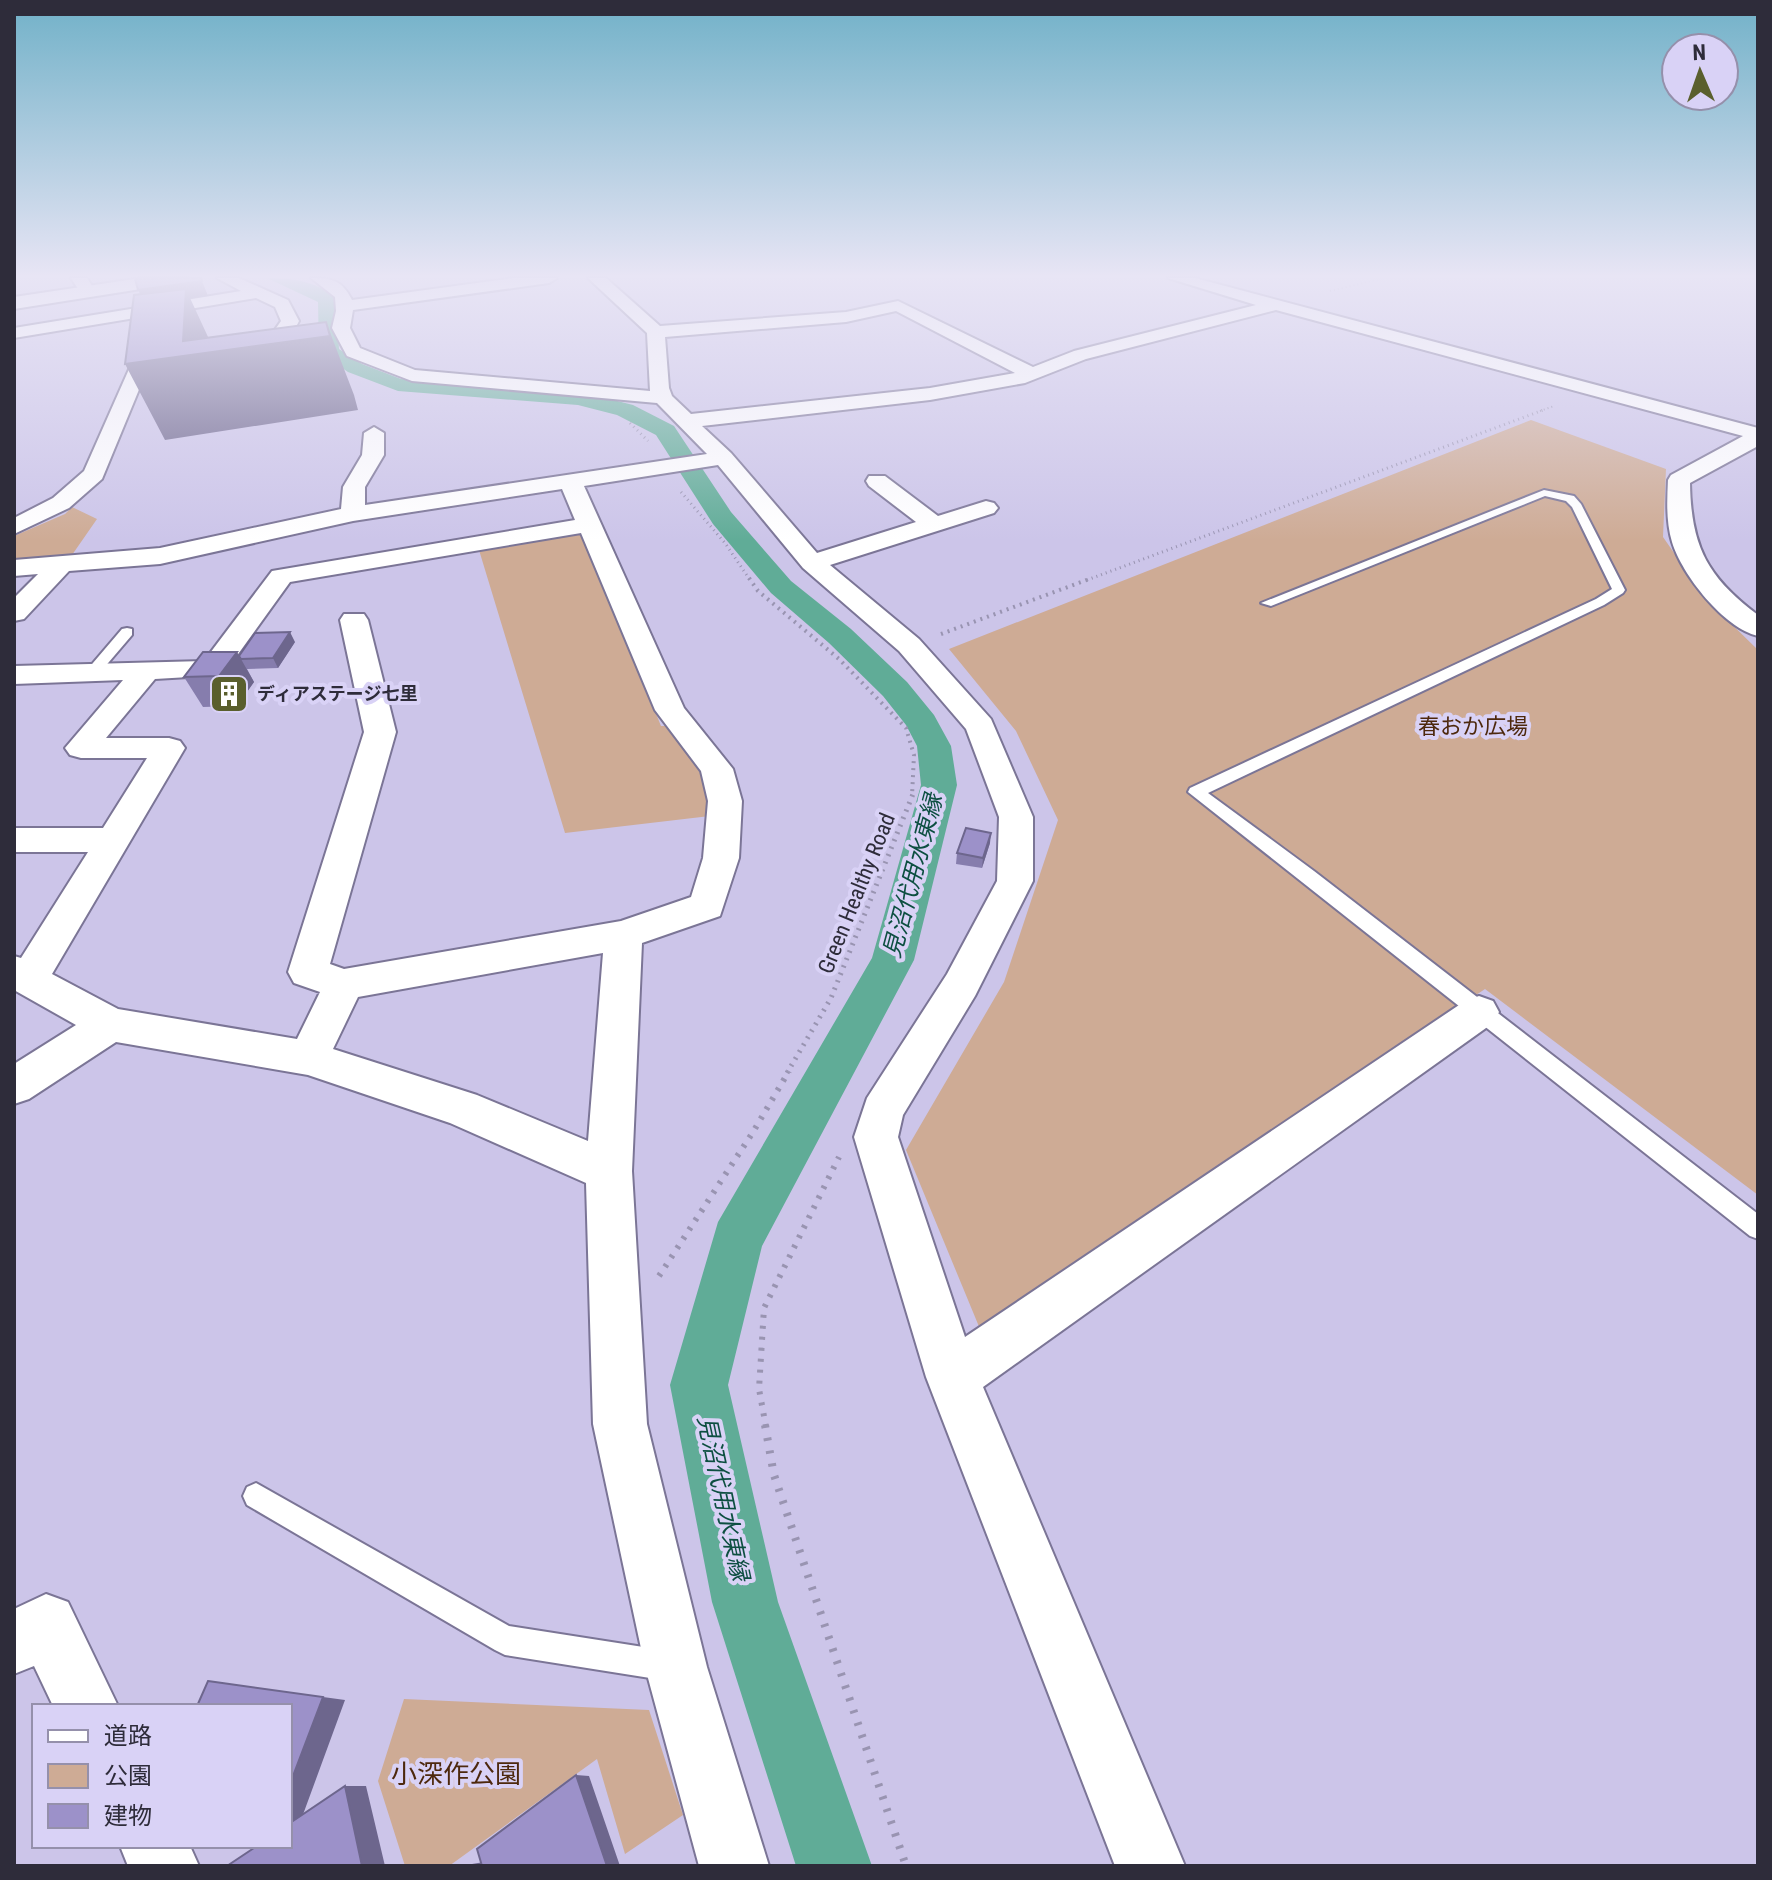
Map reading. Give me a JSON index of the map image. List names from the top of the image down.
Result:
{
  "streets": {
    "path": ["Green Healthy Road"]
  },
  "water": ["見沼代用水東縁"],
  "parks": ["春おか広場", "小深作公園"],
  "places": {
    "building": ["ディアステージ七里"]
  },
  "legend": ["道路", "公園", "建物"],
  "north": "top"
}
